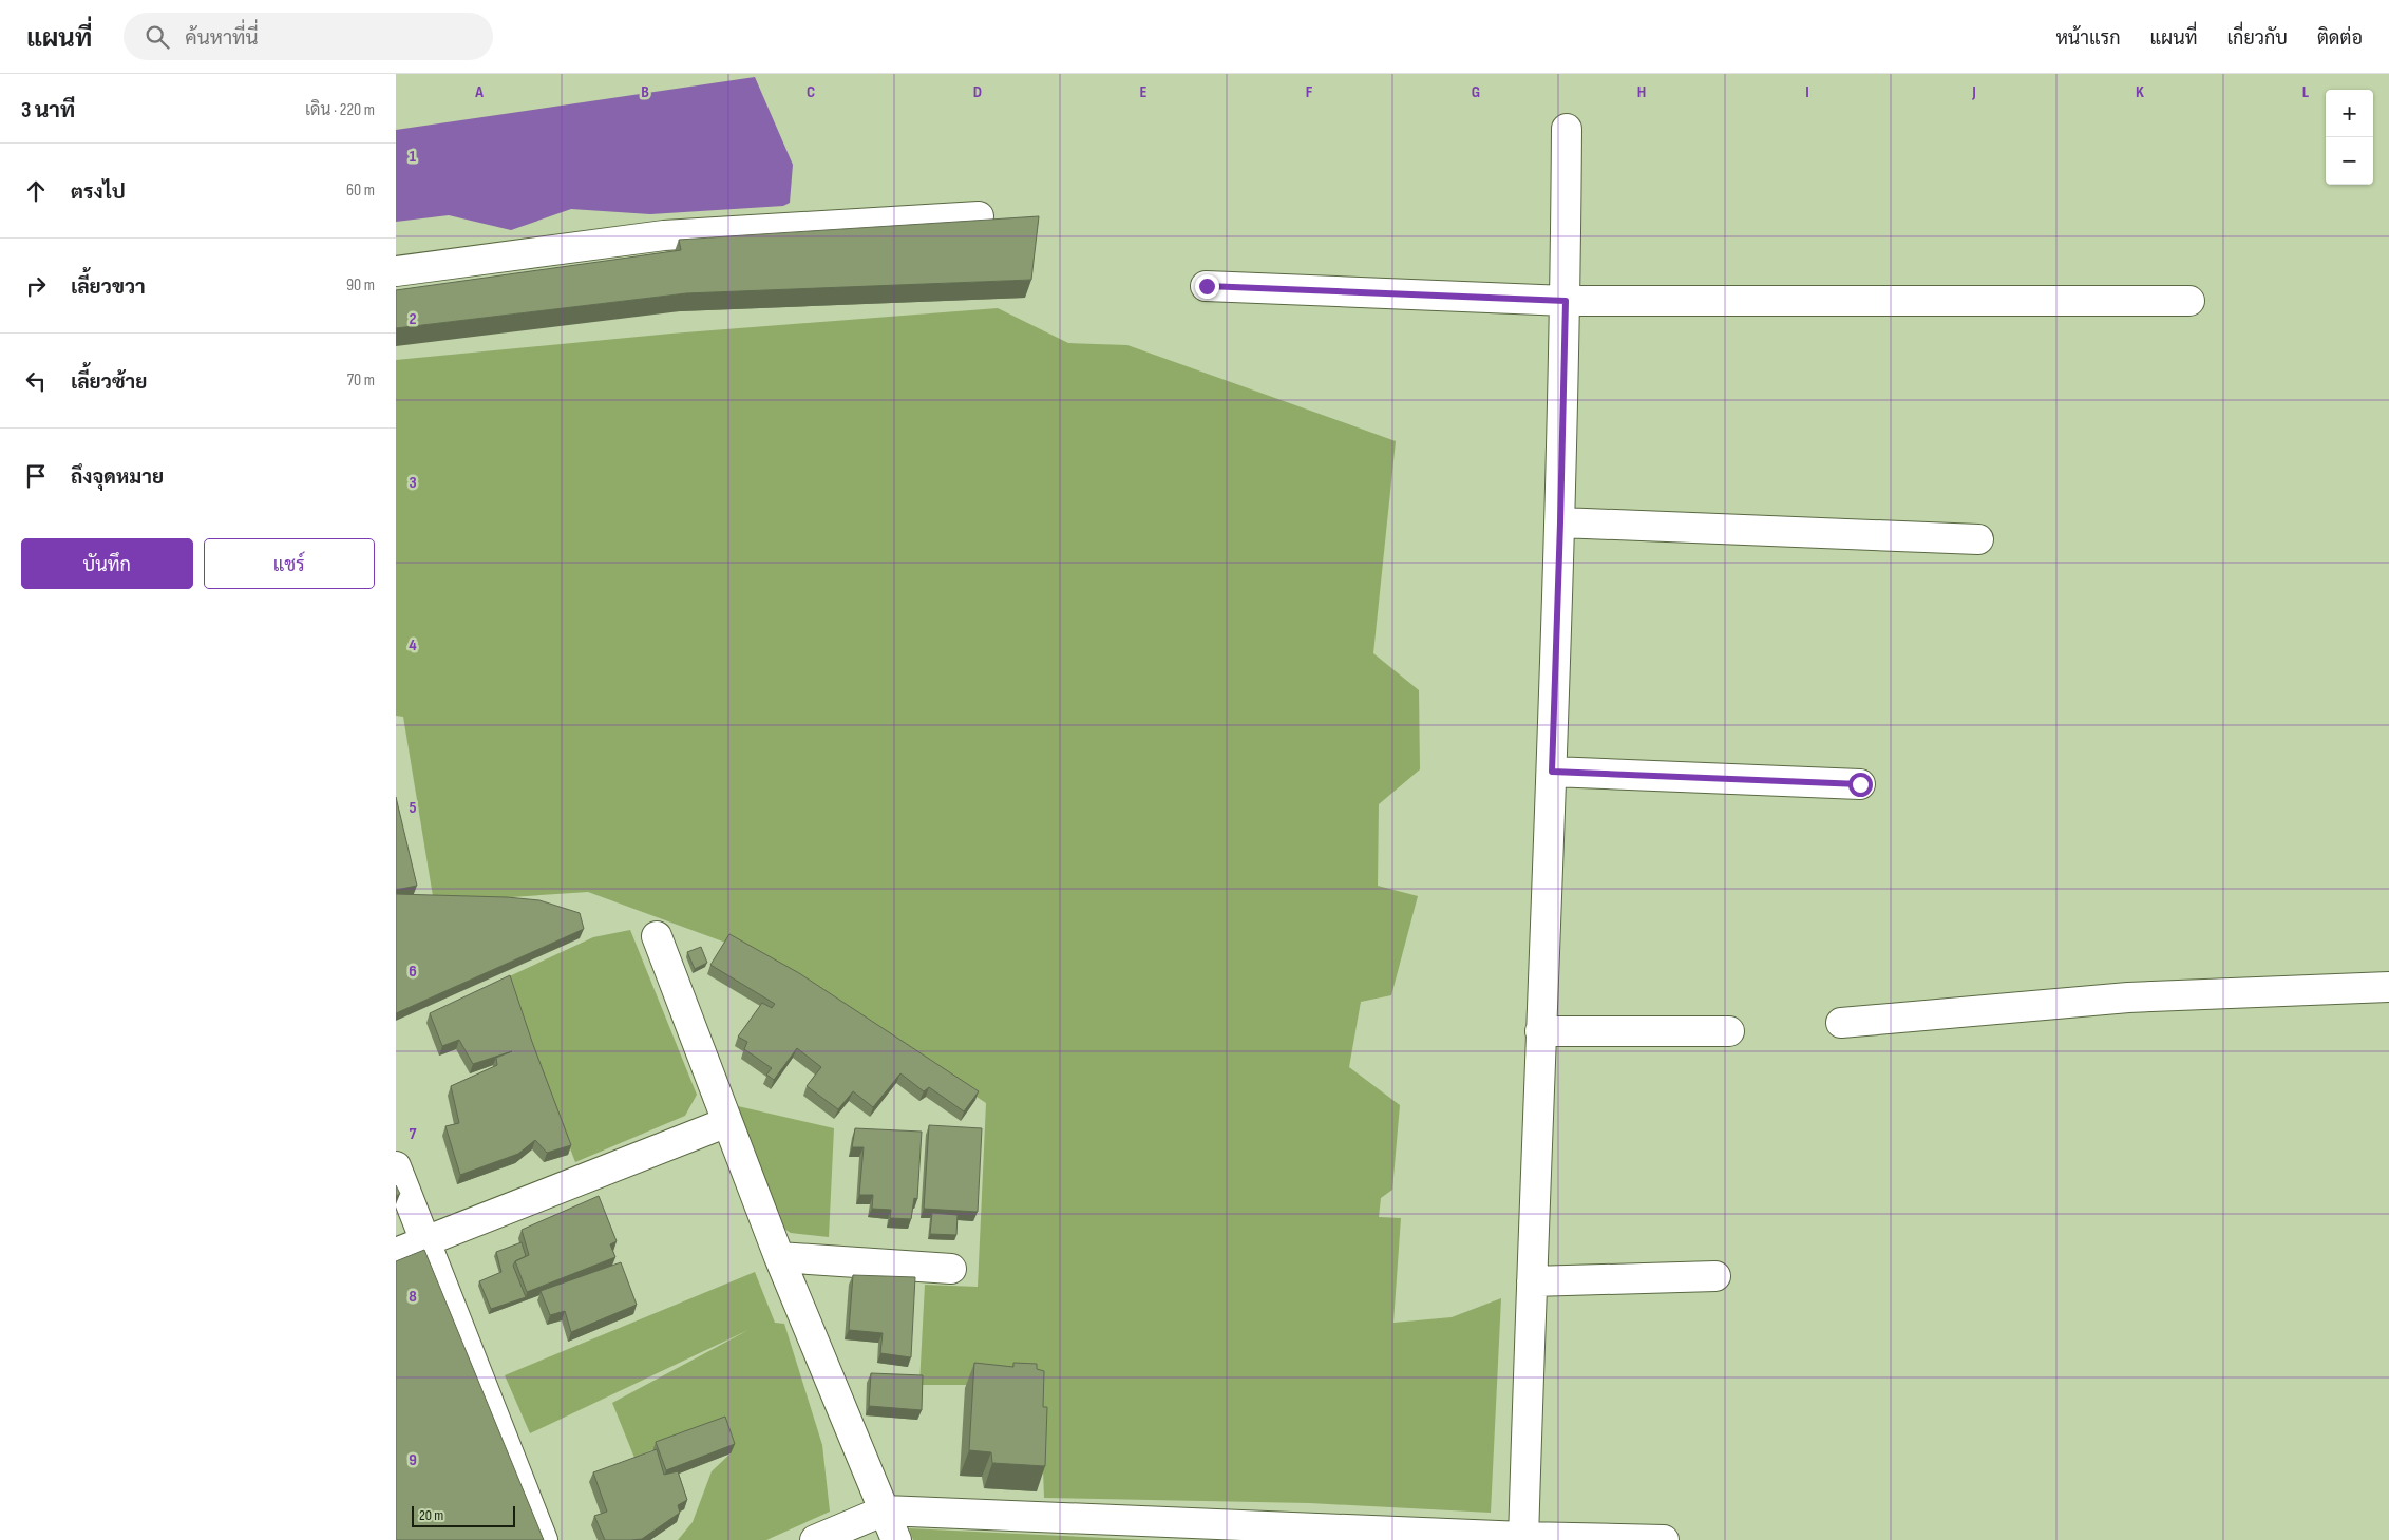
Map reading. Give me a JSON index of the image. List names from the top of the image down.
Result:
{
  "scale_bar": "20 m",
  "page": {
    "header": "แผนที่",
    "search": "ค้นหาที่นี่",
    "nav": [
      "หน้าแรก",
      "แผนที่",
      "เกี่ยวกับ",
      "ติดต่อ"
    ],
    "heading": ["3 นาที", "เดิน · 220 m"],
    "map_buttons": ["+", "−"],
    "list": [
      ["ตรงไป", "60 m"],
      ["เลี้ยวขวา", "90 m"],
      ["เลี้ยวซ้าย", "70 m"],
      "ถึงจุดหมาย"
    ],
    "buttons": ["บันทึก", "แชร์"],
    "scale": "20 m"
  },
  "grid": {
    "columns": [
      "A",
      "B",
      "C",
      "D",
      "E",
      "F",
      "G",
      "H",
      "I",
      "J",
      "K",
      "L"
    ],
    "rows": [
      "1",
      "2",
      "3",
      "4",
      "5",
      "6",
      "7",
      "8",
      "9"
    ]
  }
}
